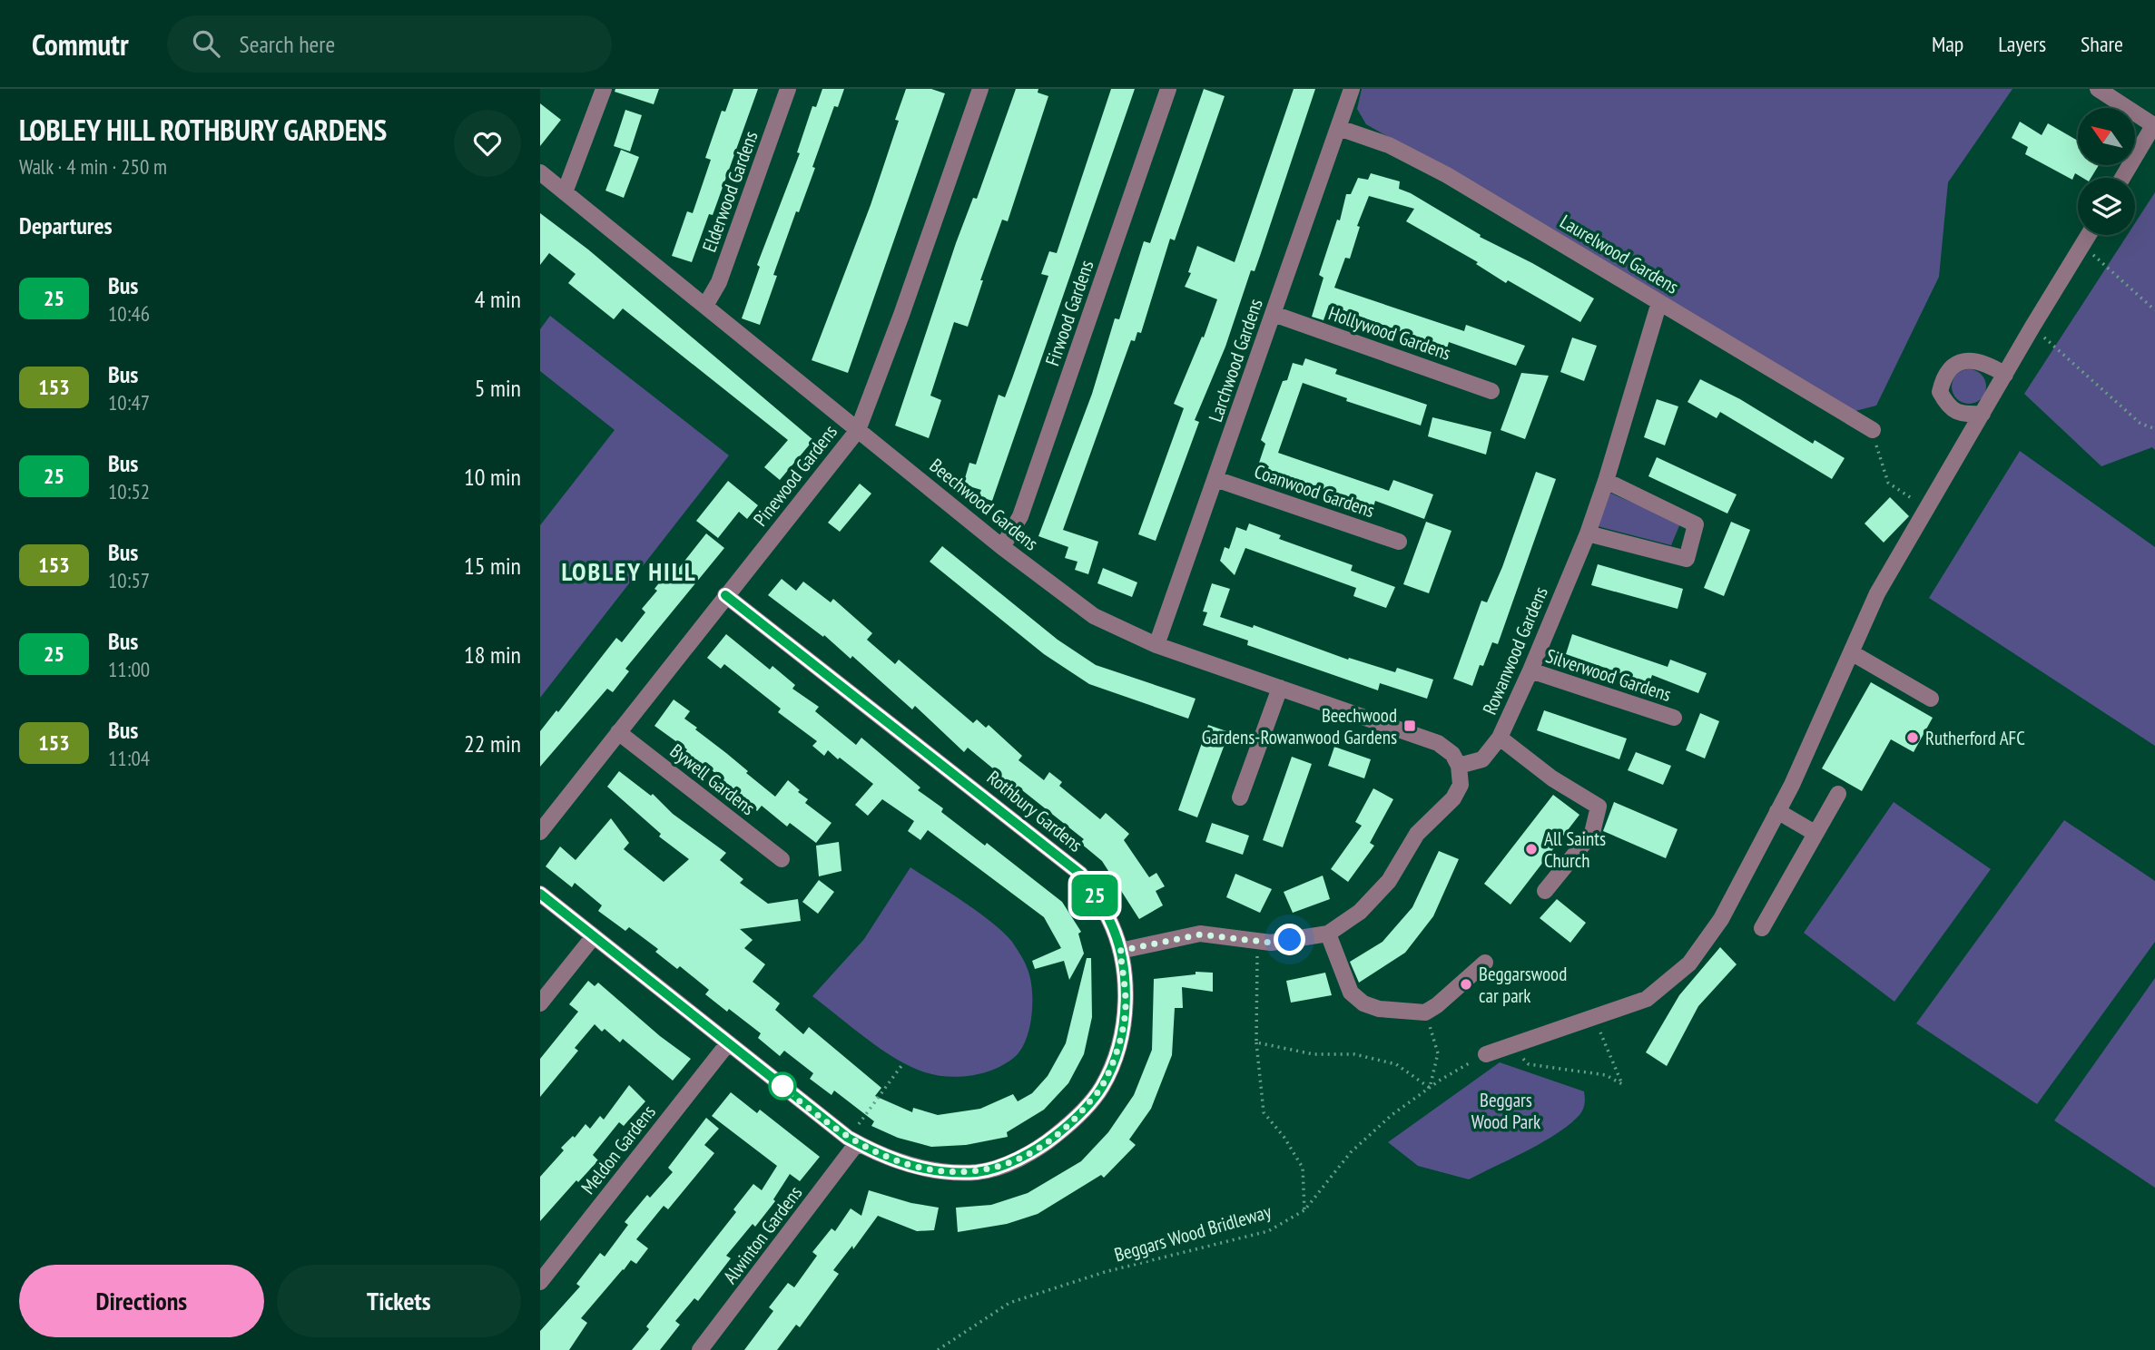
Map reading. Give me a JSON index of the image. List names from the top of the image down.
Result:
{
  "streets": {
    "street": [
      "Elderwood Gardens",
      "Laurelwood Gardens",
      "Firwood Gardens",
      "Hollywood Gardens",
      "Larchwood Gardens",
      "Pinewood Gardens",
      "Coanwood Gardens",
      "Beechwood Gardens",
      "Rowanwood Gardens",
      "Silverwood Gardens",
      "Bywell Gardens",
      "Rothbury Gardens",
      "Meldon Gardens",
      "Alwinton Gardens"
    ],
    "path": ["Beggars Wood Bridleway"]
  },
  "crossings": [
    ["Elderwood Gardens", "Beechwood Gardens"],
    ["Laurelwood Gardens", "Larchwood Gardens"],
    ["Laurelwood Gardens", "Rowanwood Gardens"],
    ["Firwood Gardens", "Beechwood Gardens"],
    ["Hollywood Gardens", "Larchwood Gardens"],
    ["Larchwood Gardens", "Coanwood Gardens"],
    ["Larchwood Gardens", "Beechwood Gardens"],
    ["Pinewood Gardens", "Beechwood Gardens"],
    ["Pinewood Gardens", "Bywell Gardens"],
    ["Pinewood Gardens", "Rothbury Gardens"],
    ["Beechwood Gardens", "Rowanwood Gardens"],
    ["Rowanwood Gardens", "Silverwood Gardens"],
    ["Rothbury Gardens", "Meldon Gardens"],
    ["Rothbury Gardens", "Alwinton Gardens"]
  ],
  "districts": ["LOBLEY HILL"],
  "parks": ["Beggars Wood Park"],
  "places": {
    "transit": ["Beechwood Gardens-Rowanwood Gardens"],
    "other": ["Rutherford AFC", "All Saints Church", "Beggarswood car park"]
  },
  "lines": ["bus line 25"],
  "north": "top left",
  "page": {
    "header": "Commutr",
    "search": "Search here",
    "nav": ["Map", "Layers", "Share"],
    "heading": [
      ["LOBLEY HILL ROTHBURY GARDENS", "Walk · 4 min · 250 m"],
      "Departures"
    ],
    "on_map": "25",
    "list": [
      {
        "mark": "25",
        "name": "Bus",
        "note": "10:46",
        "value": "4 min"
      },
      {
        "mark": "153",
        "name": "Bus",
        "note": "10:47",
        "value": "5 min"
      },
      {
        "mark": "25",
        "name": "Bus",
        "note": "10:52",
        "value": "10 min"
      },
      {
        "mark": "153",
        "name": "Bus",
        "note": "10:57",
        "value": "15 min"
      },
      {
        "mark": "25",
        "name": "Bus",
        "note": "11:00",
        "value": "18 min"
      },
      {
        "mark": "153",
        "name": "Bus",
        "note": "11:04",
        "value": "22 min"
      }
    ],
    "buttons": ["Directions", "Tickets"]
  }
}
